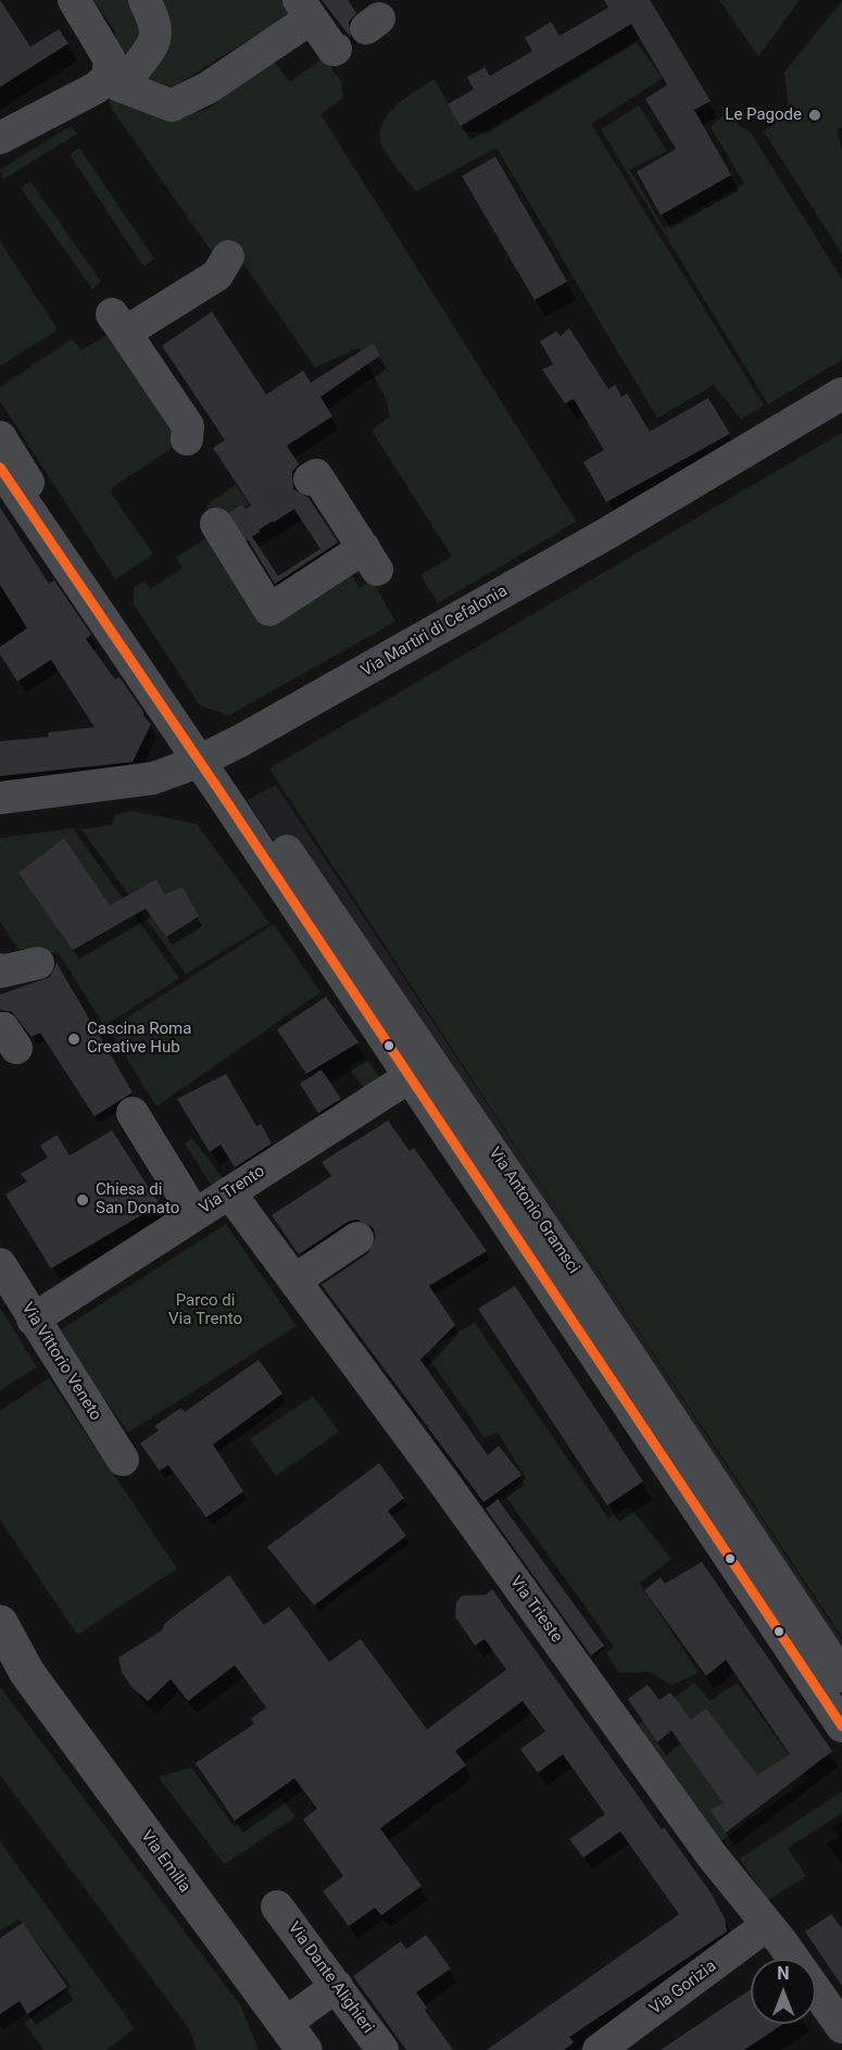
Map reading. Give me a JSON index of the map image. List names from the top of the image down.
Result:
{
  "streets": {
    "main road": ["Via Emilia"],
    "street": [
      "Via Martiri di Cefalonia",
      "Via Trento",
      "Via Antonio Gramsci",
      "Via Vittorio Veneto",
      "Via Trieste",
      "Via Dante Alighieri",
      "Via Gorizia"
    ]
  },
  "crossings": [
    ["Via Martiri di Cefalonia", "Via Antonio Gramsci"],
    ["Via Trento", "Via Antonio Gramsci"],
    ["Via Trento", "Via Vittorio Veneto"],
    ["Via Trento", "Via Trieste"],
    ["Via Trieste", "Via Gorizia"]
  ],
  "parks": ["Parco di Via Trento"],
  "places": ["Le Pagode", "Cascina Roma Creative Hub", "Chiesa di San Donato"],
  "north": "top"
}
